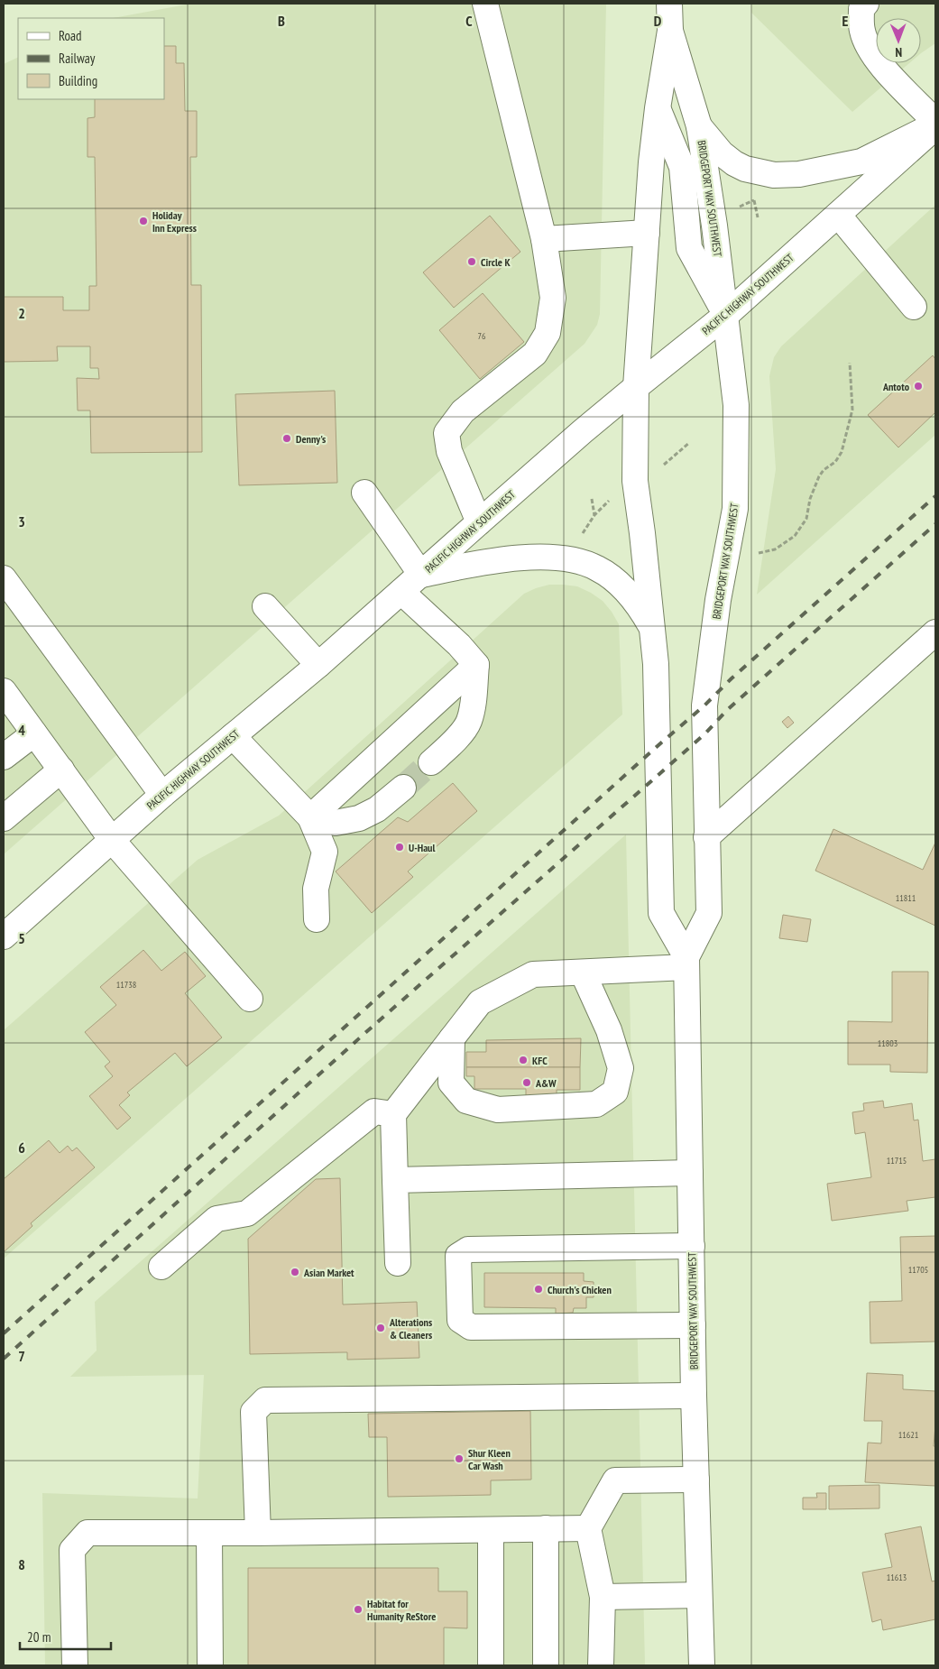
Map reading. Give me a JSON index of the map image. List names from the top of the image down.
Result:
{
  "streets": {
    "main road": ["BRIDGEPORT WAY SOUTHWEST", "PACIFIC HIGHWAY SOUTHWEST"]
  },
  "crossings": [
    ["BRIDGEPORT WAY SOUTHWEST", "PACIFIC HIGHWAY SOUTHWEST"]
  ],
  "places": [
    "Holiday Inn Express",
    "Circle K",
    "Antoto",
    "Denny's",
    "U-Haul",
    "KFC",
    "A&W",
    "Asian Market",
    "Church's Chicken",
    "Alterations & Cleaners",
    "Shur Kleen Car Wash",
    "Habitat for Humanity ReStore"
  ],
  "house_numbers": [
    "76",
    "11811",
    "11738",
    "11803",
    "11715",
    "11705",
    "11621",
    "11613"
  ],
  "legend": ["Road", "Railway", "Building"],
  "scale_bar": "20 m",
  "north": "bottom",
  "grid": {
    "columns": [
      "B",
      "C",
      "D",
      "E"
    ],
    "rows": [
      "2",
      "3",
      "4",
      "5",
      "6",
      "7",
      "8"
    ]
  }
}
